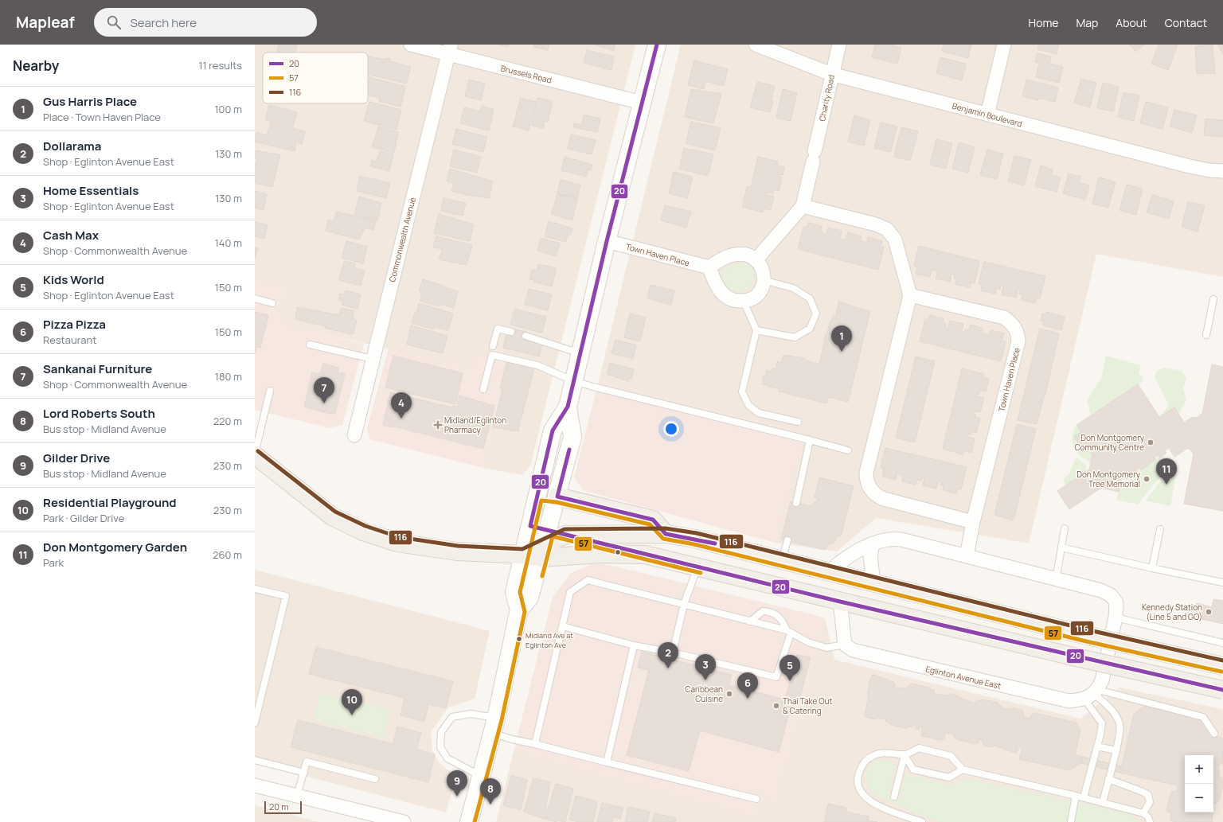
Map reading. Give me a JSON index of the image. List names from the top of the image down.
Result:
{
  "streets": {
    "street": [
      "Brussels Road",
      "Charity Road",
      "Benjamin Boulevard",
      "Commonwealth Avenue",
      "Town Haven Place",
      "Eglinton Avenue East"
    ]
  },
  "crossings": [
    ["Brussels Road", "Commonwealth Avenue"],
    ["Charity Road", "Benjamin Boulevard"]
  ],
  "places": {
    "health": ["Midland/Eglinton Pharmacy"],
    "other": [
      "Don Montgomery Community Centre",
      "Don Montgomery Tree Memorial",
      "Kennedy Station (Line 5 and GO)",
      "Midland Ave at Eglinton Ave",
      "Caribbean Cuisine",
      "Thai Take Out & Catering"
    ]
  },
  "lines": ["transit line 20", "transit line 116", "transit line 57"],
  "legend": ["20", "57", "116"],
  "scale_bar": "20 m",
  "page": {
    "header": "Mapleaf",
    "search": "Search here",
    "nav": [
      "Home",
      "Map",
      "About",
      "Contact"
    ],
    "heading": ["Nearby", "11 results"],
    "list": [
      {
        "mark": "1",
        "name": "Gus Harris Place",
        "note": "Place · Town Haven Place",
        "value": "100 m"
      },
      {
        "mark": "2",
        "name": "Dollarama",
        "note": "Shop · Eglinton Avenue East",
        "value": "130 m"
      },
      {
        "mark": "3",
        "name": "Home Essentials",
        "note": "Shop · Eglinton Avenue East",
        "value": "130 m"
      },
      {
        "mark": "4",
        "name": "Cash Max",
        "note": "Shop · Commonwealth Avenue",
        "value": "140 m"
      },
      {
        "mark": "5",
        "name": "Kids World",
        "note": "Shop · Eglinton Avenue East",
        "value": "150 m"
      },
      {
        "mark": "6",
        "name": "Pizza Pizza",
        "note": "Restaurant",
        "value": "150 m"
      },
      {
        "mark": "7",
        "name": "Sankanai Furniture",
        "note": "Shop · Commonwealth Avenue",
        "value": "180 m"
      },
      {
        "mark": "8",
        "name": "Lord Roberts South",
        "note": "Bus stop · Midland Avenue",
        "value": "220 m"
      },
      {
        "mark": "9",
        "name": "Gilder Drive",
        "note": "Bus stop · Midland Avenue",
        "value": "230 m"
      },
      {
        "mark": "10",
        "name": "Residential Playground",
        "note": "Park · Gilder Drive",
        "value": "230 m"
      },
      {
        "mark": "11",
        "name": "Don Montgomery Garden",
        "note": "Park",
        "value": "260 m"
      }
    ],
    "pins": [
      "1",
      "7",
      "4",
      "11",
      "2",
      "3",
      "5",
      "6",
      "10",
      "9",
      "8"
    ],
    "map_buttons": ["+", "−"],
    "scale": "20 m"
  }
}
